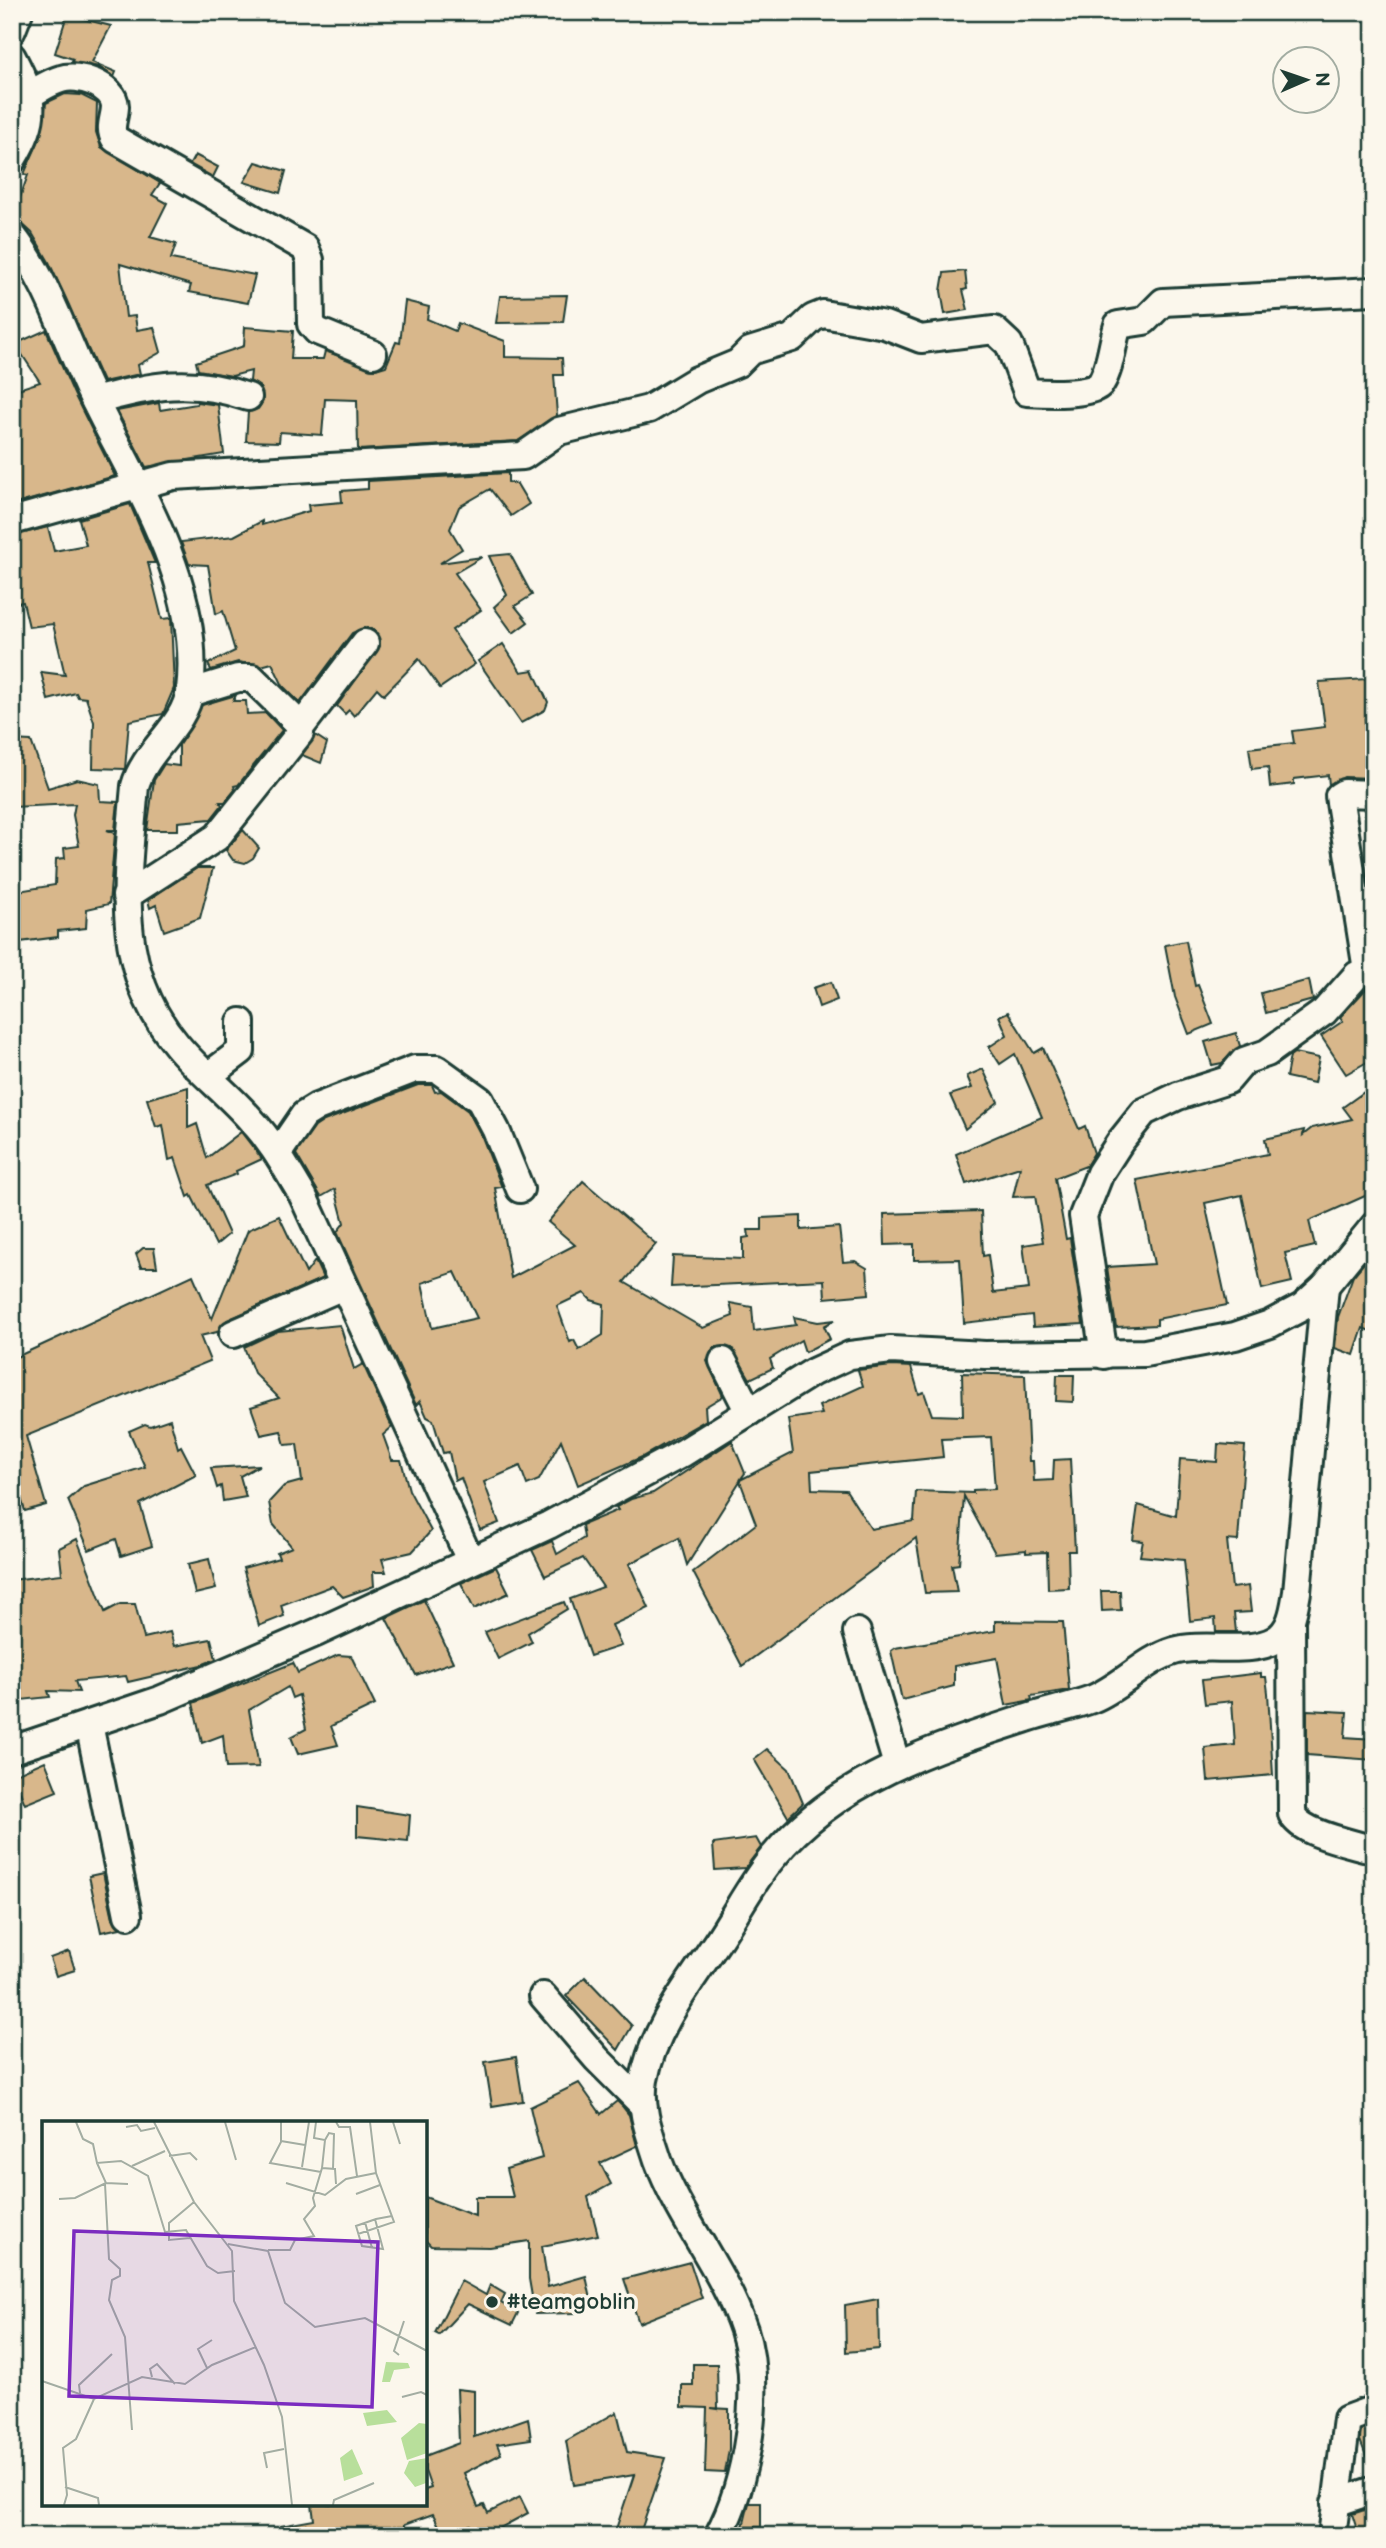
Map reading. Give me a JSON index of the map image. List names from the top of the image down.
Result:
{
  "places": ["#teamgoblin"],
  "north": "right"
}
